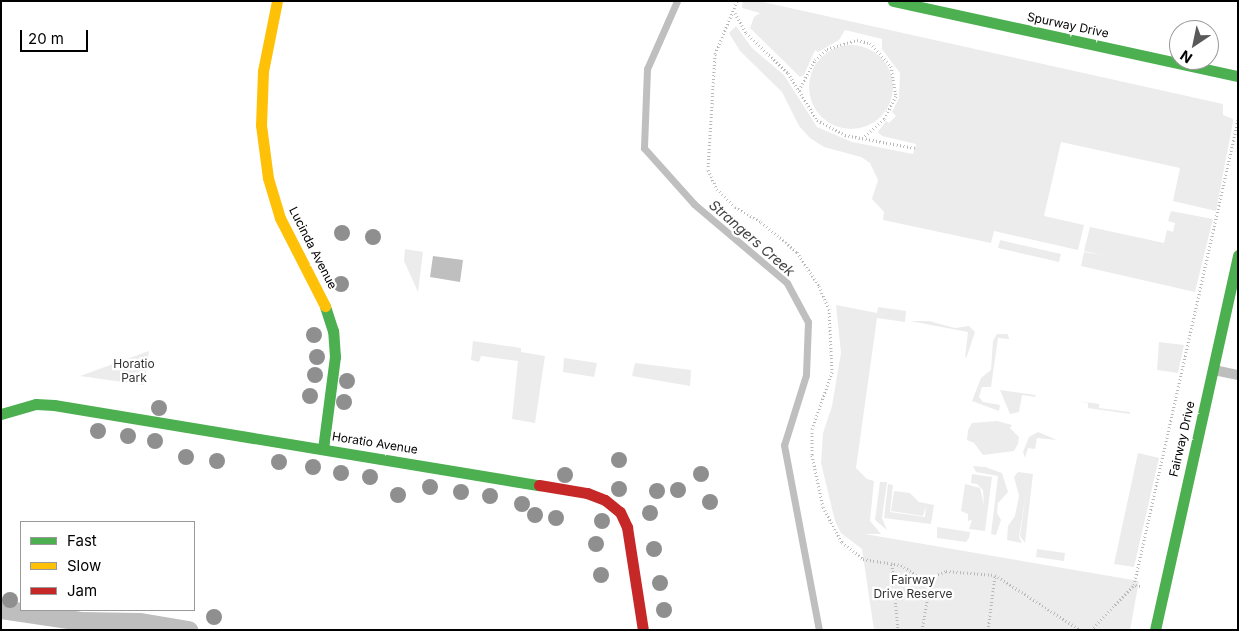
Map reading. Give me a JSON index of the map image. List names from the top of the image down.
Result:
{
  "streets": {
    "street": [
      "Spurway Drive",
      "Lucinda Avenue",
      "Fairway Drive",
      "Horatio Avenue"
    ]
  },
  "crossings": [
    ["Lucinda Avenue", "Horatio Avenue"]
  ],
  "water": ["Strangers Creek"],
  "parks": ["Horatio Park", "Fairway Drive Reserve"],
  "legend": ["Fast", "Slow", "Jam"],
  "scale_bar": "20 m",
  "north": "bottom left"
}
